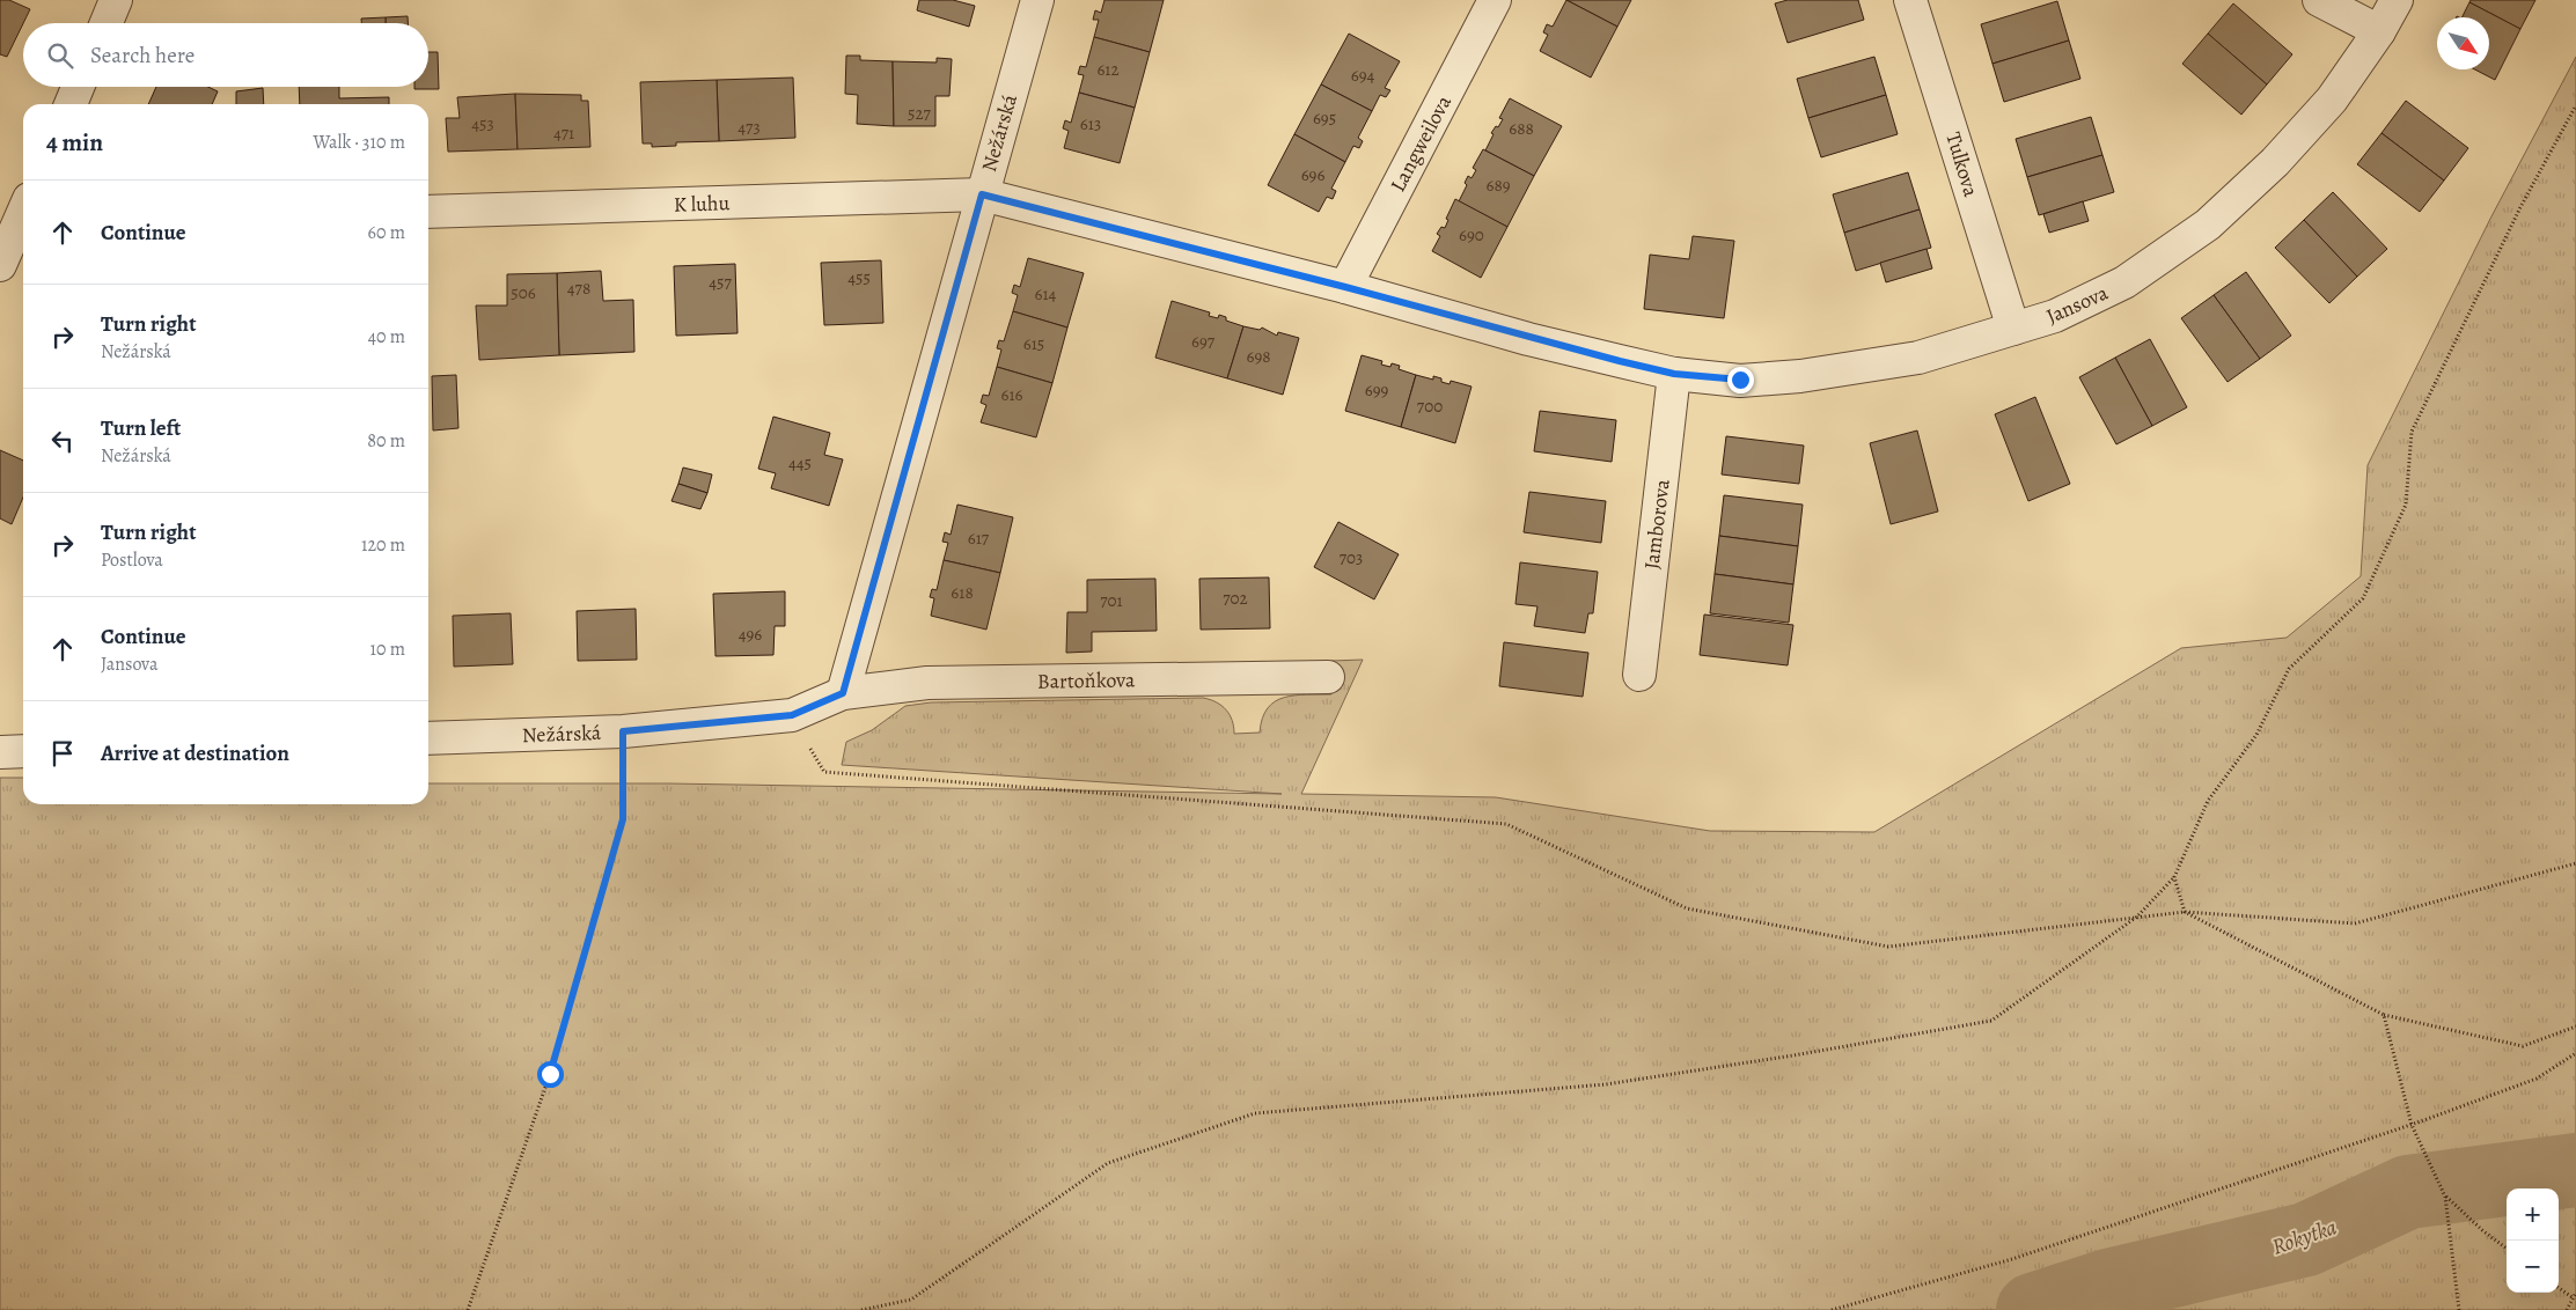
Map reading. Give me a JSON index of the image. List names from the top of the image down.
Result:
{
  "streets": {
    "street": [
      "Nežárská",
      "Langweilova",
      "Tulkova",
      "K luhu",
      "Jansova",
      "Jamborova",
      "Bartoňkova"
    ]
  },
  "crossings": [
    ["Nežárská", "K luhu"],
    ["Nežárská", "Bartoňkova"],
    ["Langweilova", "K luhu"],
    ["Langweilova", "Jansova"],
    ["Tulkova", "Jansova"],
    ["K luhu", "Jansova"],
    ["Jansova", "Jamborova"]
  ],
  "water": ["Rokytka"],
  "house_numbers": [
    "612",
    "694",
    "527",
    "695",
    "453",
    "613",
    "473",
    "688",
    "471",
    "696",
    "689",
    "690",
    "455",
    "457",
    "478",
    "506",
    "614",
    "697",
    "615",
    "698",
    "699",
    "616",
    "700",
    "445",
    "617",
    "703",
    "618",
    "702",
    "701",
    "496"
  ],
  "north": "bottom right",
  "page": {
    "search": "Search here",
    "heading": ["4 min", "Walk · 310 m"],
    "list": [
      ["Continue", "60 m"],
      ["Turn right", "Nežárská", "40 m"],
      ["Turn left", "Nežárská", "80 m"],
      ["Turn right", "Postlova", "120 m"],
      ["Continue", "Jansova", "10 m"],
      "Arrive at destination"
    ],
    "map_buttons": ["+", "−"]
  }
}
